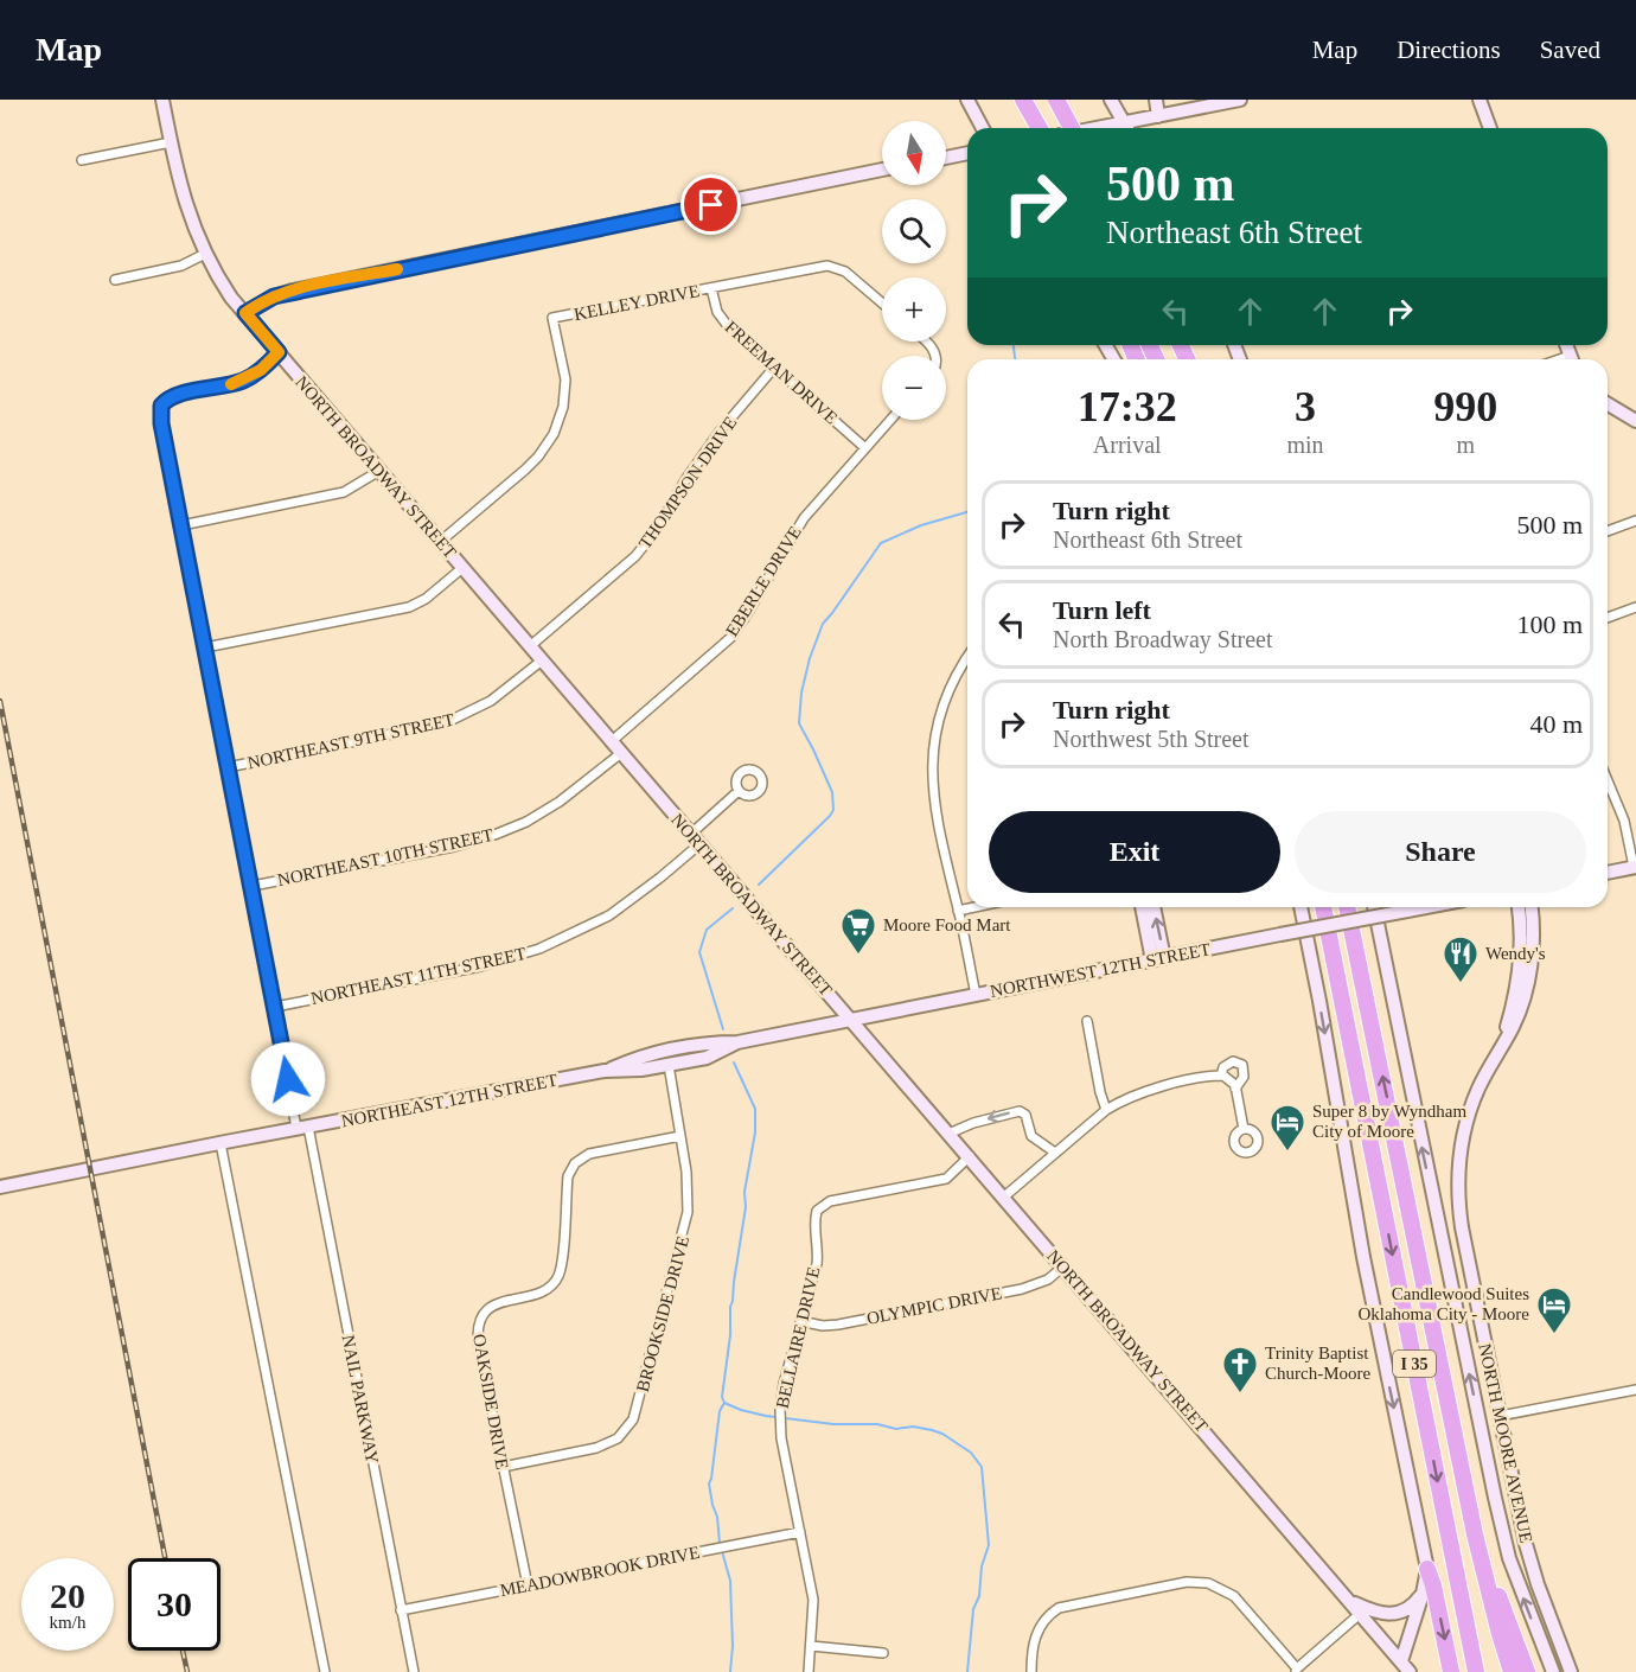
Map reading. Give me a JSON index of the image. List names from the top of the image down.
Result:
{
  "streets": {
    "highway": ["I 35"],
    "main road": [
      "NORTH BROADWAY STREET",
      "NORTHWEST 12TH STREET",
      "NORTHEAST 12TH STREET",
      "NORTH MOORE AVENUE"
    ],
    "street": [
      "KELLEY DRIVE",
      "FREEMAN DRIVE",
      "THOMPSON DRIVE",
      "EBERLE DRIVE",
      "NORTHEAST 9TH STREET",
      "NORTHEAST 10TH STREET",
      "NORTHEAST 11TH STREET",
      "OLYMPIC DRIVE",
      "BROOKSIDE DRIVE",
      "BELLAIRE DRIVE",
      "NAIL PARKWAY",
      "OAKSIDE DRIVE",
      "MEADOWBROOK DRIVE"
    ]
  },
  "crossings": [
    ["KELLEY DRIVE", "FREEMAN DRIVE"],
    ["KELLEY DRIVE", "NORTH BROADWAY STREET"],
    ["FREEMAN DRIVE", "THOMPSON DRIVE"],
    ["FREEMAN DRIVE", "EBERLE DRIVE"],
    ["NORTH BROADWAY STREET", "THOMPSON DRIVE"],
    ["NORTH BROADWAY STREET", "EBERLE DRIVE"],
    ["NORTH BROADWAY STREET", "NORTHEAST 9TH STREET"],
    ["NORTH BROADWAY STREET", "NORTHEAST 10TH STREET"],
    ["NORTH BROADWAY STREET", "NORTHWEST 12TH STREET"],
    ["NORTH BROADWAY STREET", "NORTHEAST 11TH STREET"],
    ["NORTH BROADWAY STREET", "OLYMPIC DRIVE"],
    ["NORTH BROADWAY STREET", "BELLAIRE DRIVE"],
    ["NORTH BROADWAY STREET", "NAIL PARKWAY"],
    ["NORTHEAST 9TH STREET", "NAIL PARKWAY"],
    ["NORTHEAST 10TH STREET", "NAIL PARKWAY"],
    ["NORTHWEST 12TH STREET", "NORTHEAST 12TH STREET"],
    ["NORTHEAST 11TH STREET", "NAIL PARKWAY"],
    ["NORTHEAST 12TH STREET", "BROOKSIDE DRIVE"],
    ["NORTHEAST 12TH STREET", "NAIL PARKWAY"],
    ["OLYMPIC DRIVE", "BELLAIRE DRIVE"],
    ["BROOKSIDE DRIVE", "OAKSIDE DRIVE"],
    ["BELLAIRE DRIVE", "MEADOWBROOK DRIVE"],
    ["NAIL PARKWAY", "MEADOWBROOK DRIVE"],
    ["OAKSIDE DRIVE", "MEADOWBROOK DRIVE"]
  ],
  "places": {
    "supermarket": ["Moore Food Mart"],
    "restaurant": ["Wendy's"],
    "hotel": ["Super 8 by Wyndham City of Moore", "Candlewood Suites Oklahoma City - Moore"],
    "church": ["Trinity Baptist Church-Moore"]
  },
  "north": "bottom",
  "page": {
    "header": "Map",
    "nav": ["Map", "Directions", "Saved"],
    "map_buttons": ["+", "−"],
    "turn": ["500 m", "Northeast 6th Street"],
    "eta": [
      "17:32",
      "Arrival",
      "3",
      "min",
      "990",
      "m"
    ],
    "list": [
      {
        "name": "Turn right",
        "note": "Northeast 6th Street",
        "value": "500 m"
      },
      {
        "name": "Turn left",
        "note": "North Broadway Street",
        "value": "100 m"
      },
      {
        "name": "Turn right",
        "note": "Northwest 5th Street",
        "value": "40 m"
      }
    ],
    "buttons": ["Exit", "Share"],
    "speed": "20 km/h",
    "limit": "30"
  }
}
